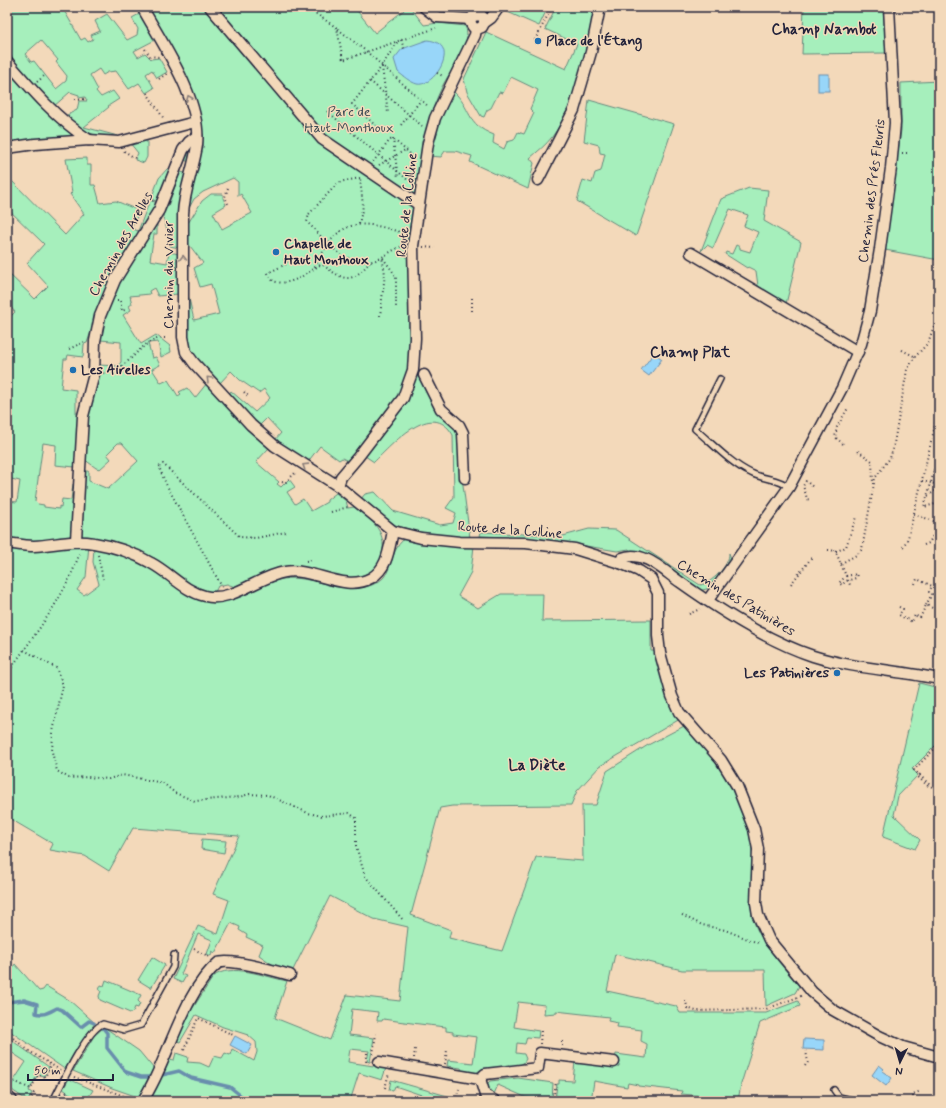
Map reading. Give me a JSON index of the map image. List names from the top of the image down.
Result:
{
  "streets": {
    "street": [
      "Chemin des Prés Fleuris",
      "Route de la Colline",
      "Chemin des Arelles",
      "Chemin du Vivier",
      "Chemin des Patinières"
    ]
  },
  "crossings": [
    ["Chemin des Prés Fleuris", "Chemin des Patinières"],
    ["Route de la Colline", "Chemin du Vivier"],
    ["Route de la Colline", "Chemin des Patinières"],
    ["Chemin des Arelles", "Chemin du Vivier"]
  ],
  "one_way": ["Chemin du Vivier"],
  "districts": ["Champ Nambot", "Champ Plat", "La Diète"],
  "parks": ["Parc de Haut-Monthoux"],
  "places": [
    "Place de l'Étang",
    "Chapelle de Haut Monthoux",
    "Les Airelles",
    "Les Patinières"
  ],
  "scale_bar": "50 m",
  "north": "bottom"
}
